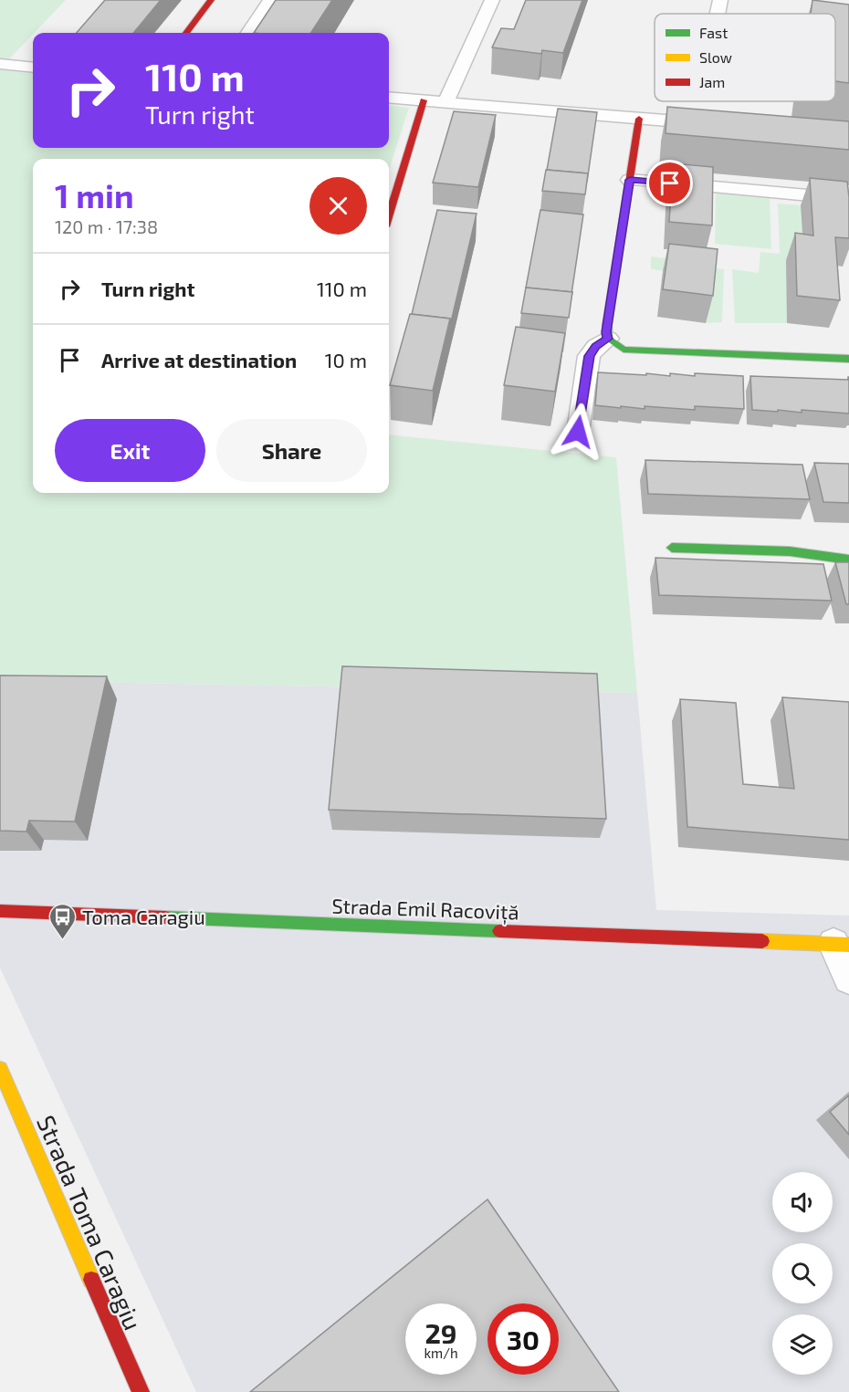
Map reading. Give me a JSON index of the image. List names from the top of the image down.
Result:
{
  "streets": {
    "street": ["Strada Emil Racoviță", "Strada Toma Caragiu"]
  },
  "places": {
    "bus stop": ["Toma Caragiu"]
  },
  "legend": ["Fast", "Slow", "Jam"],
  "page": {
    "turn": ["110 m", "Turn right"],
    "heading": ["1 min", "120 m · 17:38"],
    "list": [
      {
        "name": "Turn right",
        "value": "110 m"
      },
      {
        "name": "Arrive at destination",
        "value": "10 m"
      }
    ],
    "buttons": ["Exit", "Share"],
    "speed": "29 km/h",
    "limit": "30"
  }
}
